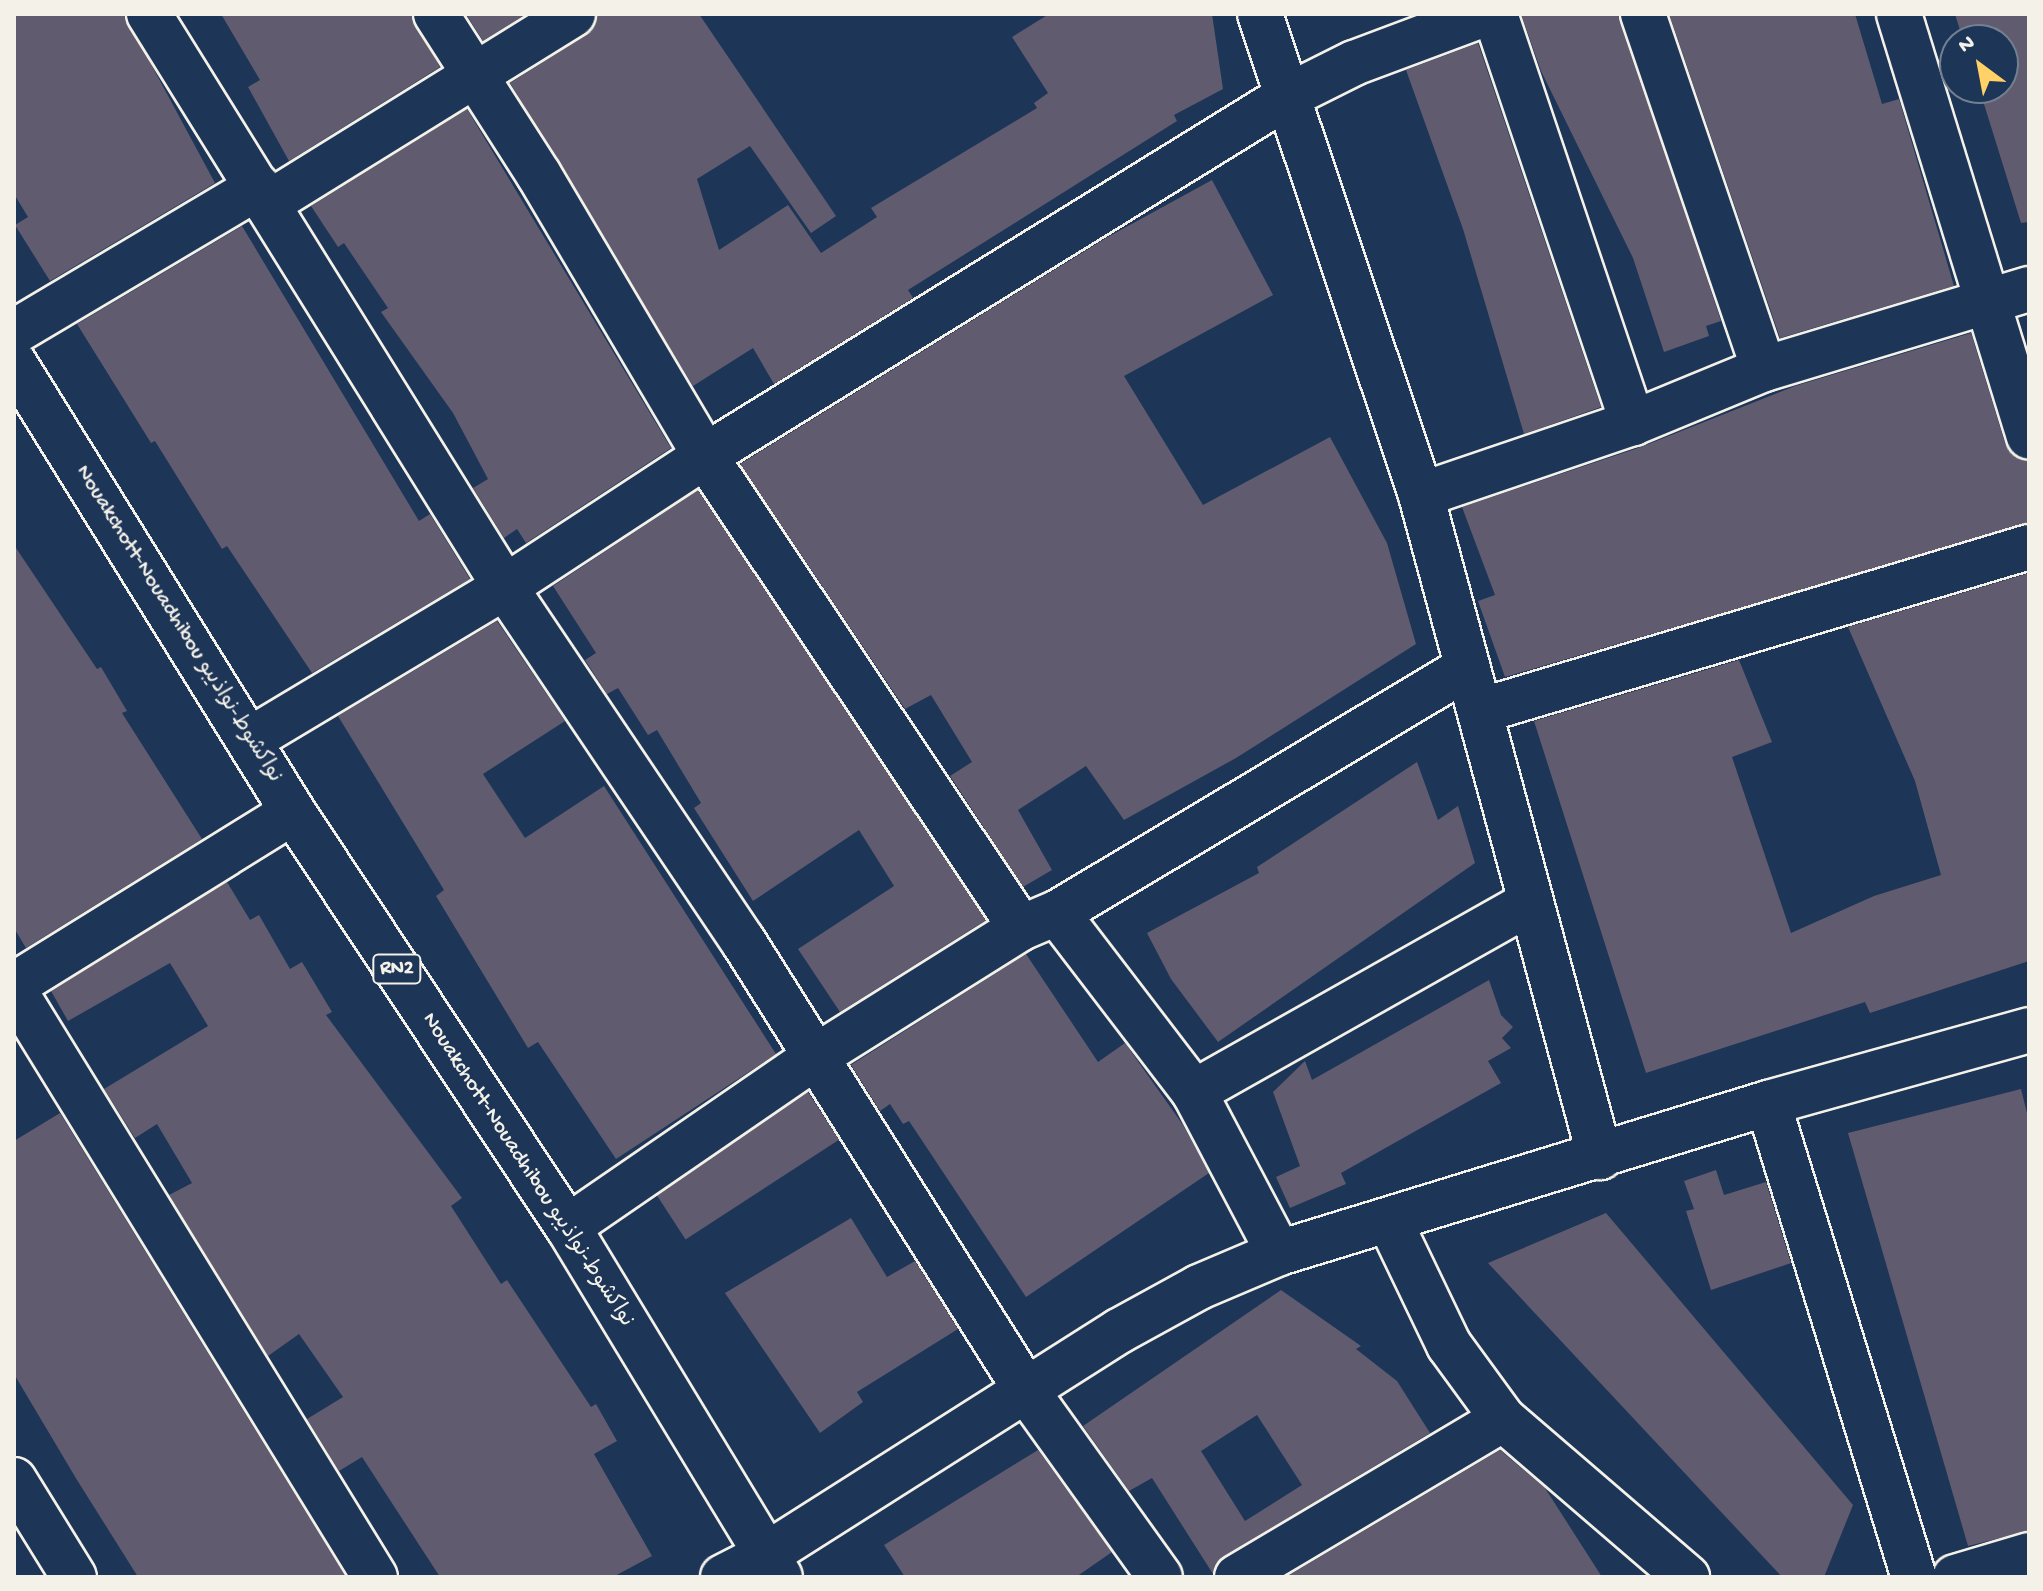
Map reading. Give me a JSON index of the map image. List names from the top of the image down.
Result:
{
  "streets": {
    "main road": ["Nouakchott-Nouadhibou نواكشوط-نواذيبو", "RN2"]
  },
  "north": "top left"
}
